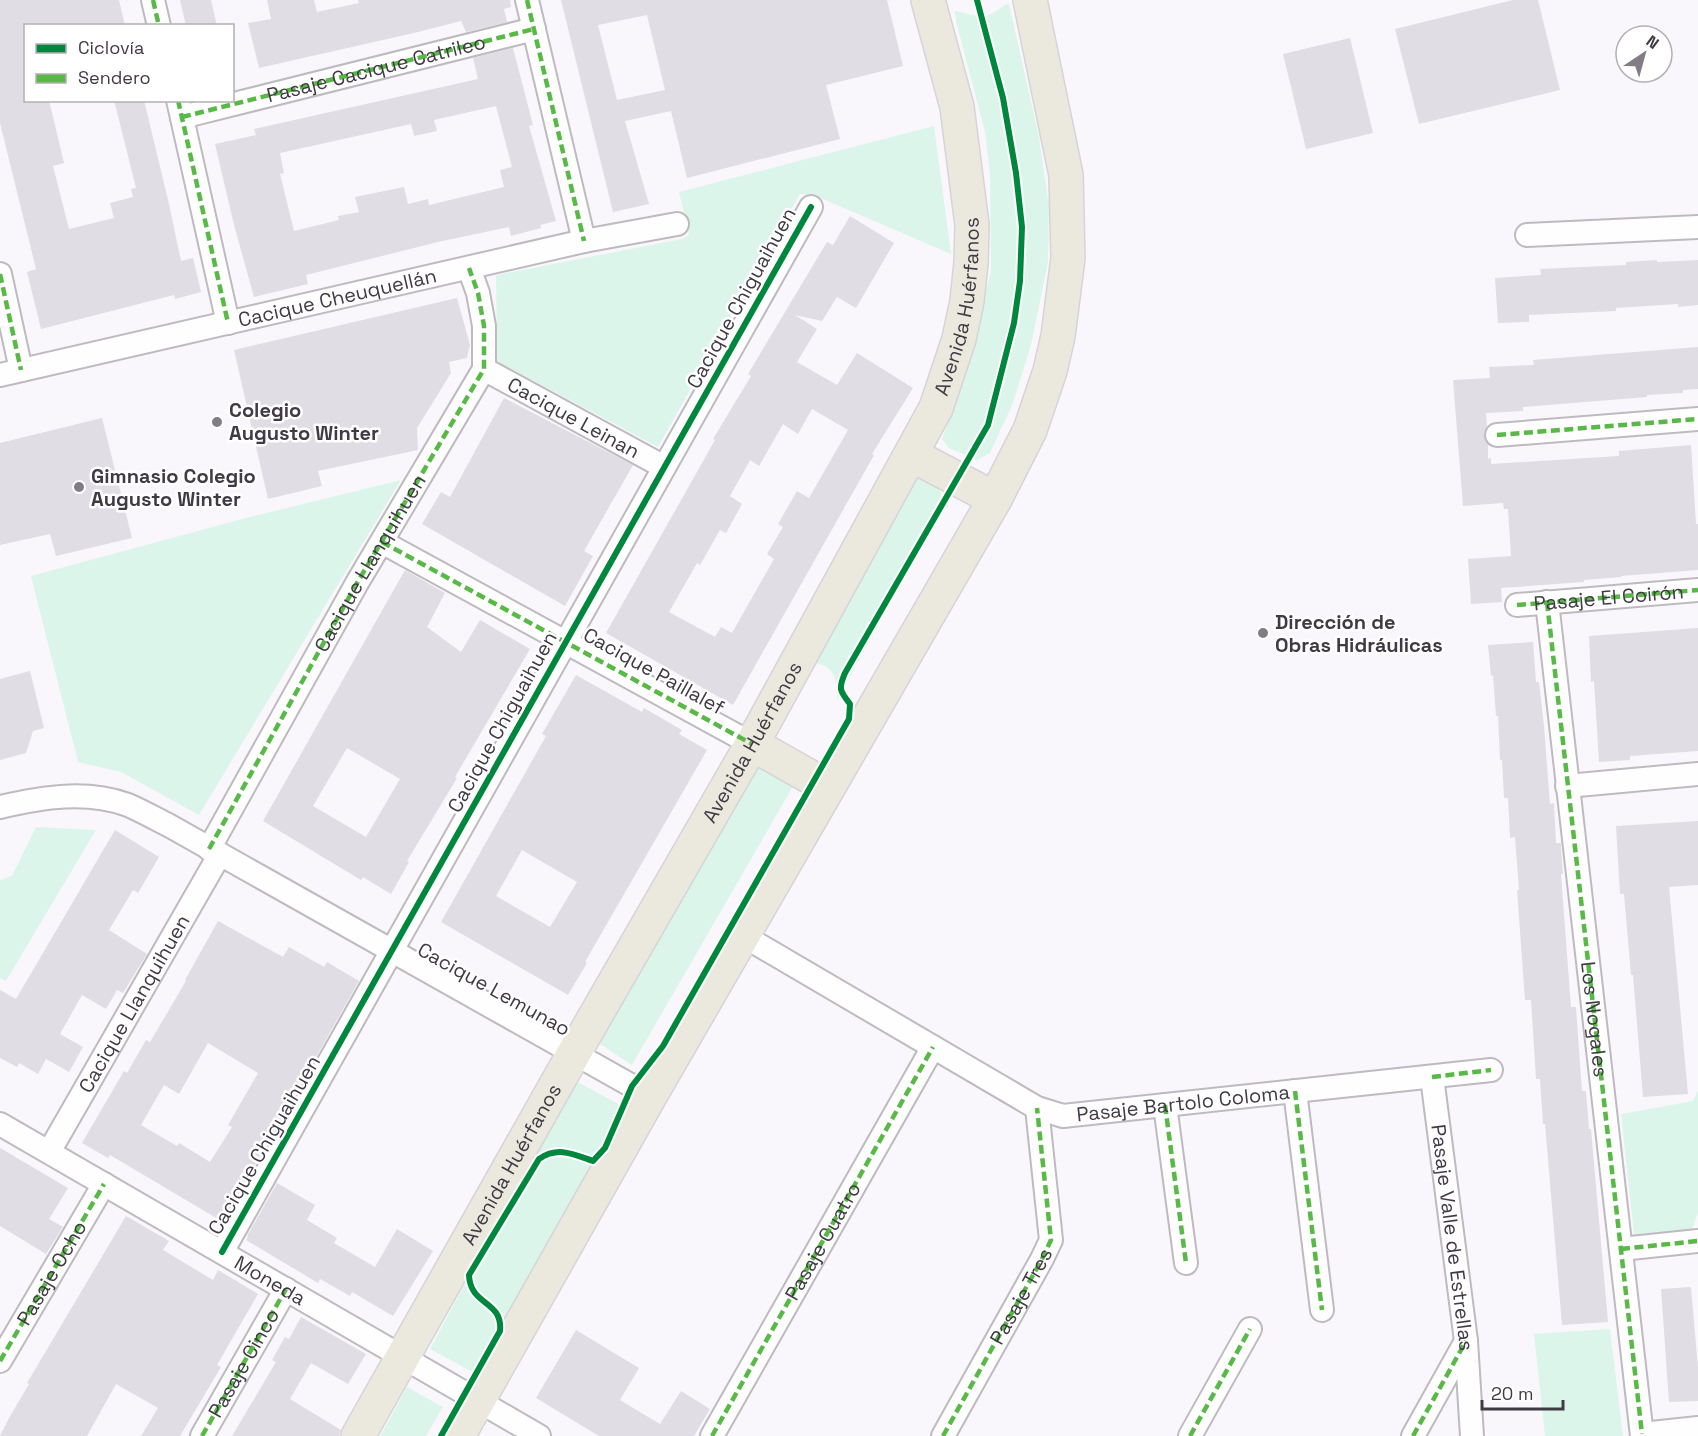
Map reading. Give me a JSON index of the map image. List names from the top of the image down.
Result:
{
  "streets": {
    "main road": ["Avenida Huérfanos", "Cacique Paillalef"],
    "street": [
      "Pasaje Cacique Catrileo",
      "Cacique Cheuquellán",
      "Cacique Chiguaihuen",
      "Cacique Leinan",
      "Cacique Llanquihuen",
      "Pasaje El Coirón",
      "Cacique Lemunao",
      "Los Nogales",
      "Pasaje Bartolo Coloma",
      "Pasaje Valle de Estrellas",
      "Pasaje Cuatro",
      "Pasaje Ocho",
      "Moneda",
      "Pasaje Tres",
      "Pasaje Cinco"
    ]
  },
  "crossings": [
    ["Cacique Chiguaihuen", "Cacique Leinan"],
    ["Cacique Chiguaihuen", "Cacique Paillalef"],
    ["Cacique Chiguaihuen", "Cacique Lemunao"],
    ["Cacique Chiguaihuen", "Moneda"],
    ["Avenida Huérfanos", "Cacique Paillalef"],
    ["Avenida Huérfanos", "Cacique Lemunao"],
    ["Avenida Huérfanos", "Moneda"],
    ["Cacique Leinan", "Cacique Llanquihuen"],
    ["Cacique Llanquihuen", "Cacique Paillalef"],
    ["Cacique Llanquihuen", "Cacique Lemunao"],
    ["Cacique Llanquihuen", "Moneda"],
    ["Pasaje El Coirón", "Los Nogales"],
    ["Pasaje Bartolo Coloma", "Pasaje Valle de Estrellas"],
    ["Pasaje Bartolo Coloma", "Pasaje Cuatro"],
    ["Pasaje Bartolo Coloma", "Pasaje Tres"],
    ["Pasaje Ocho", "Moneda"],
    ["Moneda", "Pasaje Cinco"]
  ],
  "places": ["Colegio Augusto Winter", "Gimnasio Colegio Augusto Winter", "Dirección de Obras Hidráulicas"],
  "legend": ["Ciclovía", "Sendero"],
  "scale_bar": "20 m",
  "north": "top right"
}
